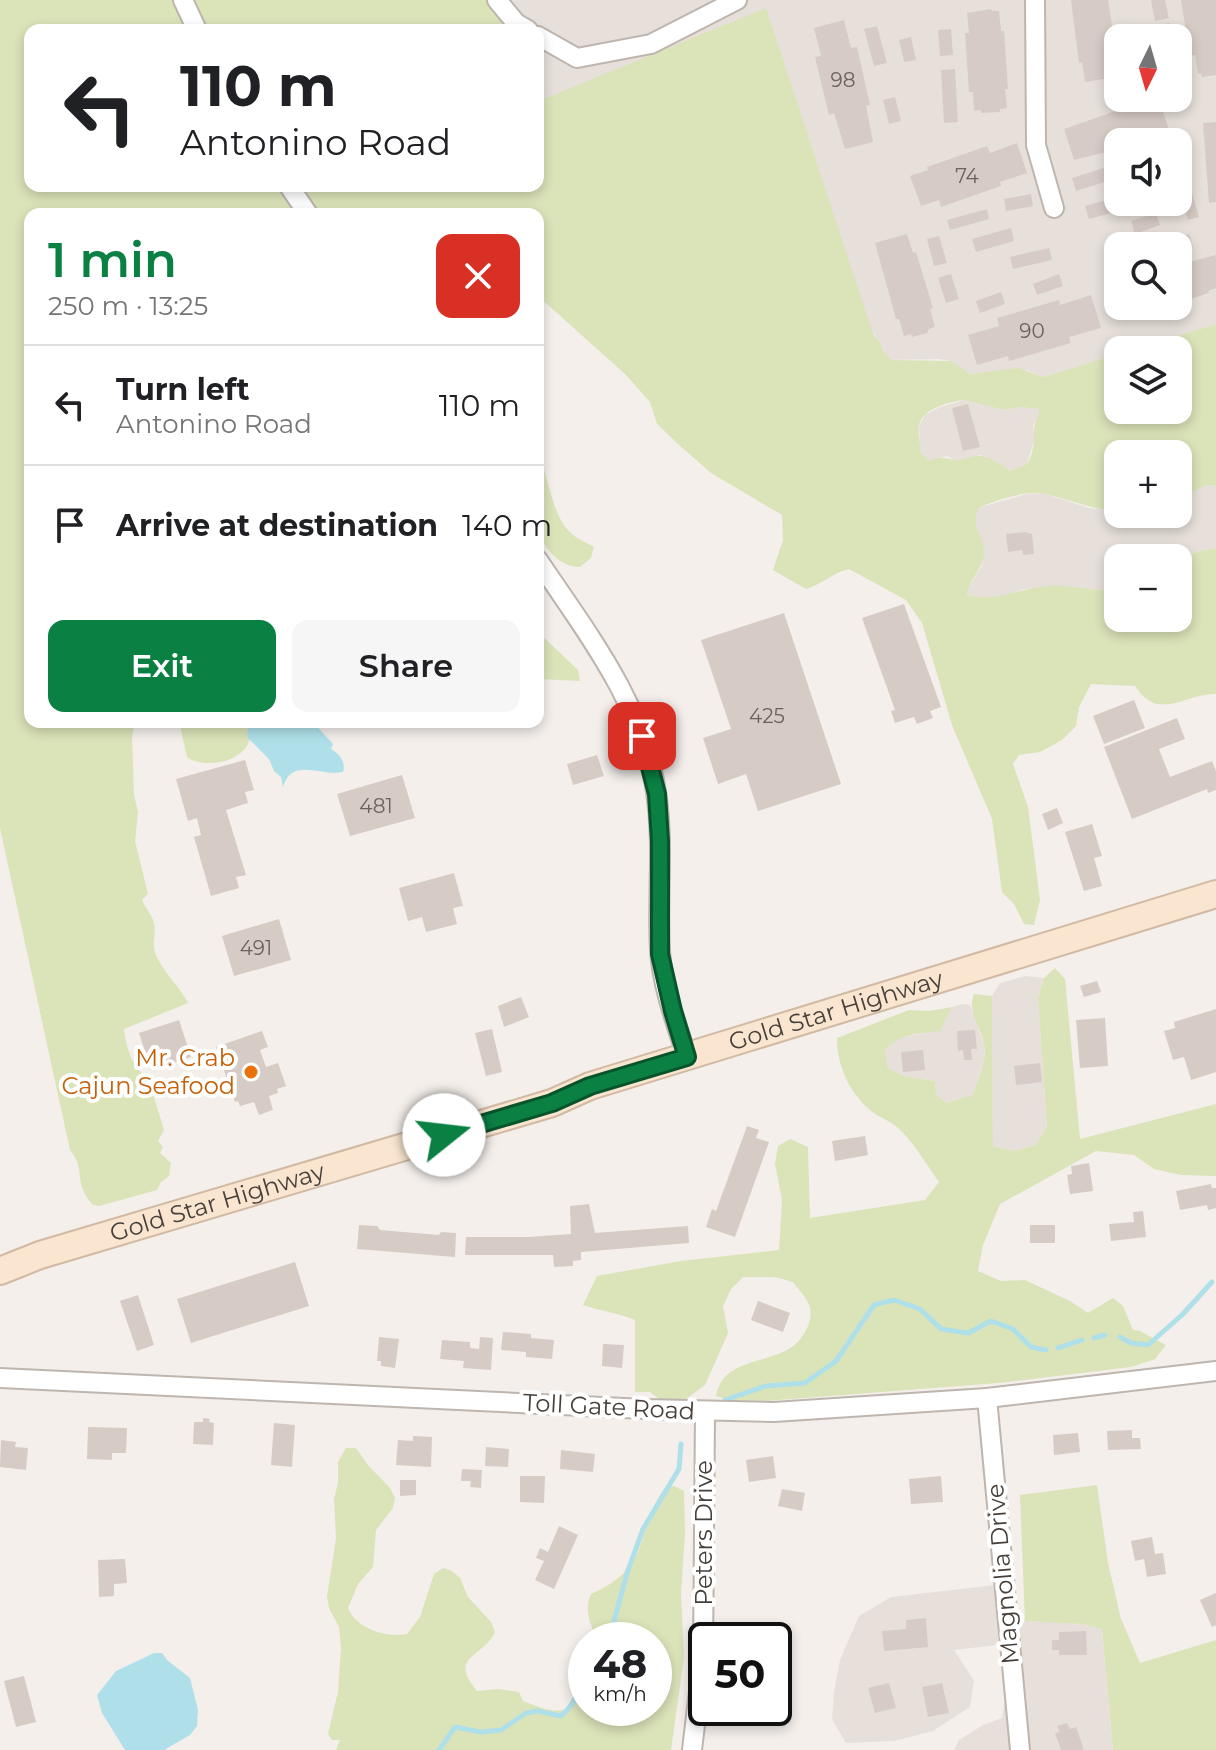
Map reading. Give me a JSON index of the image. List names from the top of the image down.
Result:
{
  "streets": {
    "main road": ["Gold Star Highway"],
    "street": ["Toll Gate Road", "Peters Drive", "Magnolia Drive"]
  },
  "crossings": [
    ["Toll Gate Road", "Peters Drive"],
    ["Toll Gate Road", "Magnolia Drive"]
  ],
  "places": ["Mr. Crab Cajun Seafood"],
  "house_numbers": [
    "98",
    "74",
    "90",
    "425",
    "481",
    "491"
  ],
  "north": "bottom",
  "page": {
    "map_buttons": ["+", "−"],
    "turn": ["110 m", "Antonino Road"],
    "heading": ["1 min", "250 m · 13:25"],
    "list": [
      {
        "name": "Turn left",
        "note": "Antonino Road",
        "value": "110 m"
      },
      {
        "name": "Arrive at destination",
        "value": "140 m"
      }
    ],
    "buttons": ["Exit", "Share"],
    "speed": "48 km/h",
    "limit": "50"
  }
}
